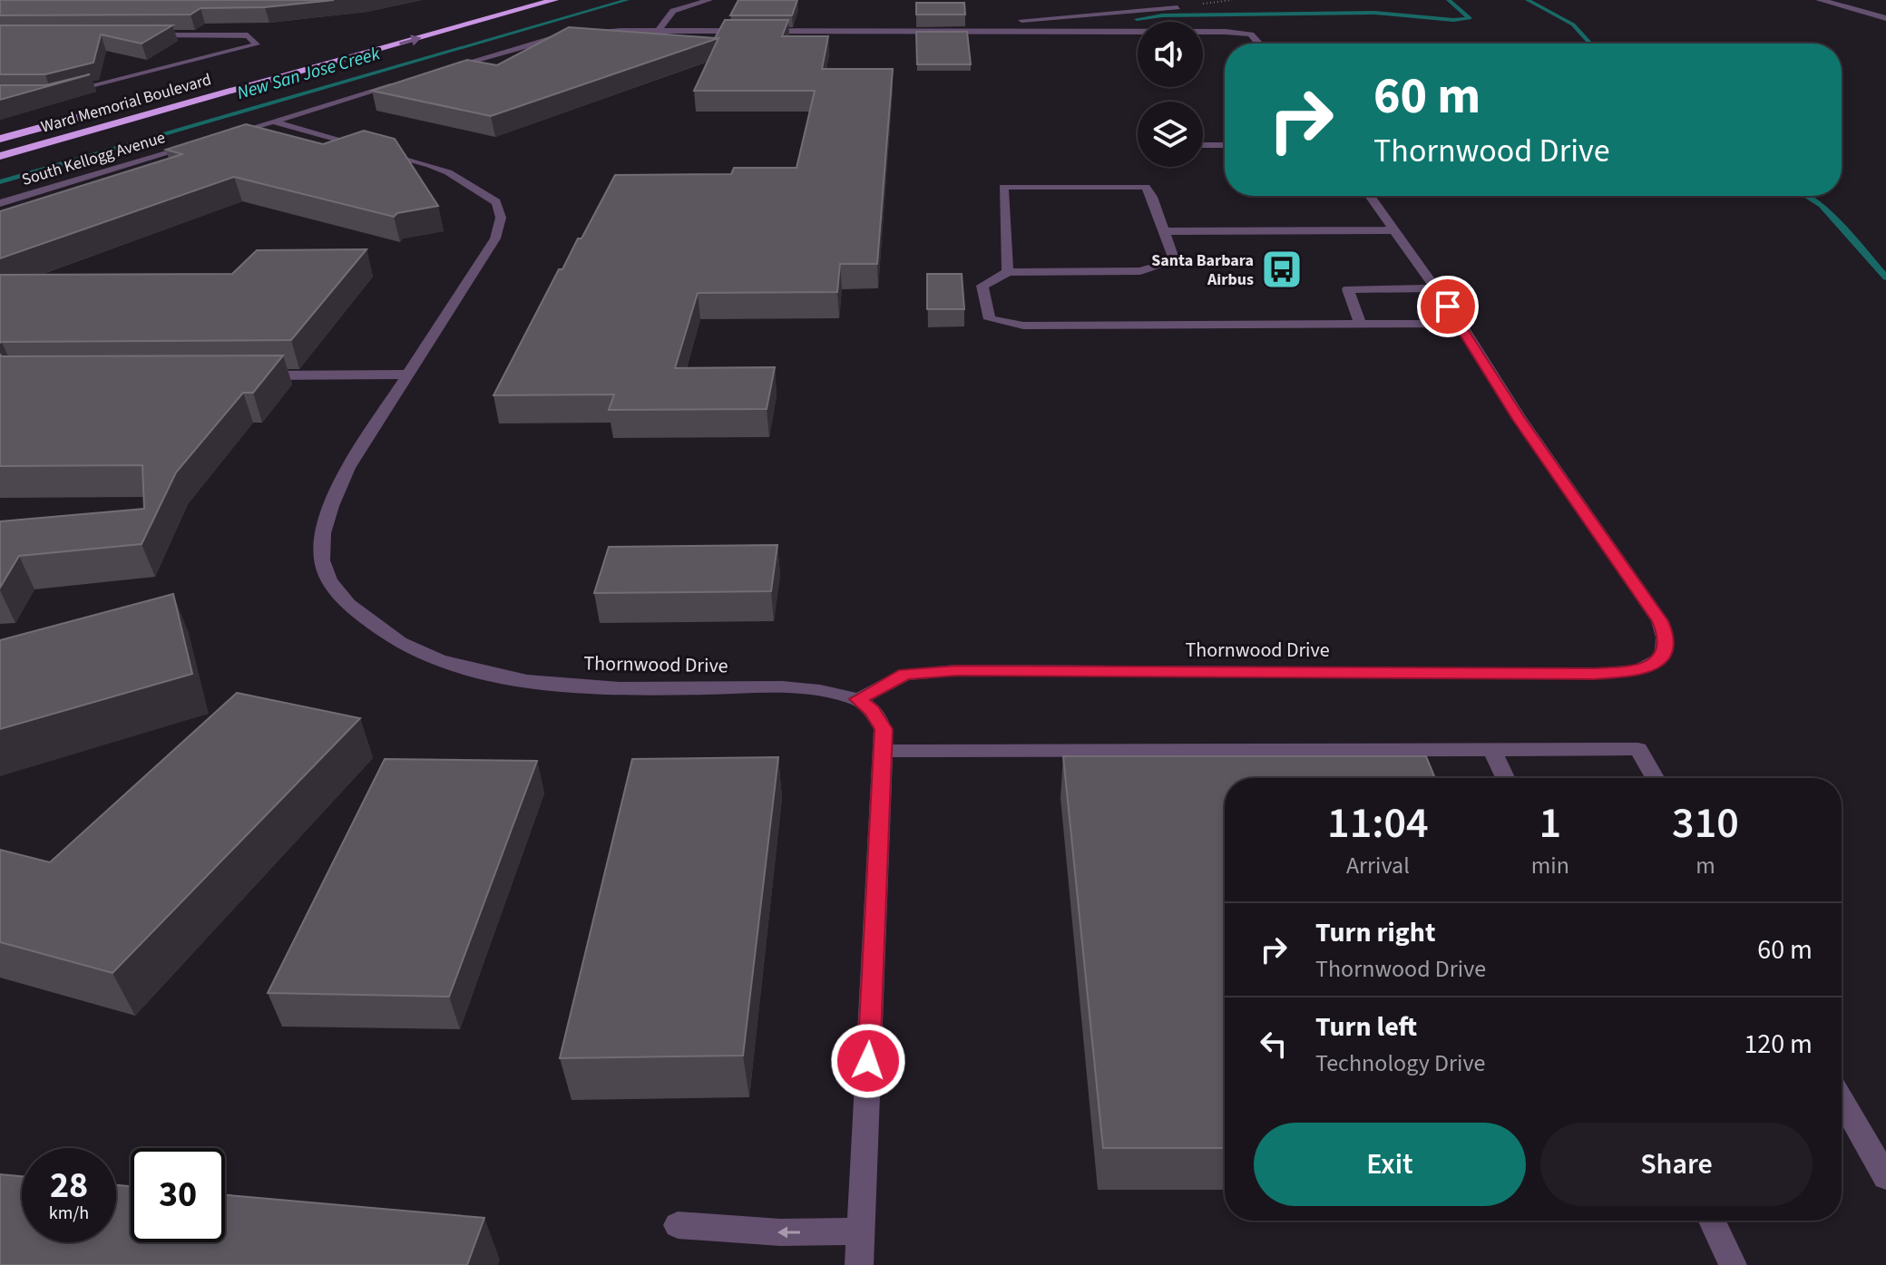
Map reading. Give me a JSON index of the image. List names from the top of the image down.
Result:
{
  "streets": {
    "highway": ["Ward Memorial Boulevard"],
    "street": ["South Kellogg Avenue", "Thornwood Drive"]
  },
  "one_way": ["Ward Memorial Boulevard"],
  "water": ["New San Jose Creek"],
  "places": {
    "bus stop": ["Santa Barbara Airbus"]
  },
  "page": {
    "turn": ["60 m", "Thornwood Drive"],
    "eta": [
      "11:04",
      "Arrival",
      "1",
      "min",
      "310",
      "m"
    ],
    "list": [
      {
        "name": "Turn right",
        "note": "Thornwood Drive",
        "value": "60 m"
      },
      {
        "name": "Turn left",
        "note": "Technology Drive",
        "value": "120 m"
      }
    ],
    "buttons": ["Exit", "Share"],
    "speed": "28 km/h",
    "limit": "30"
  }
}
